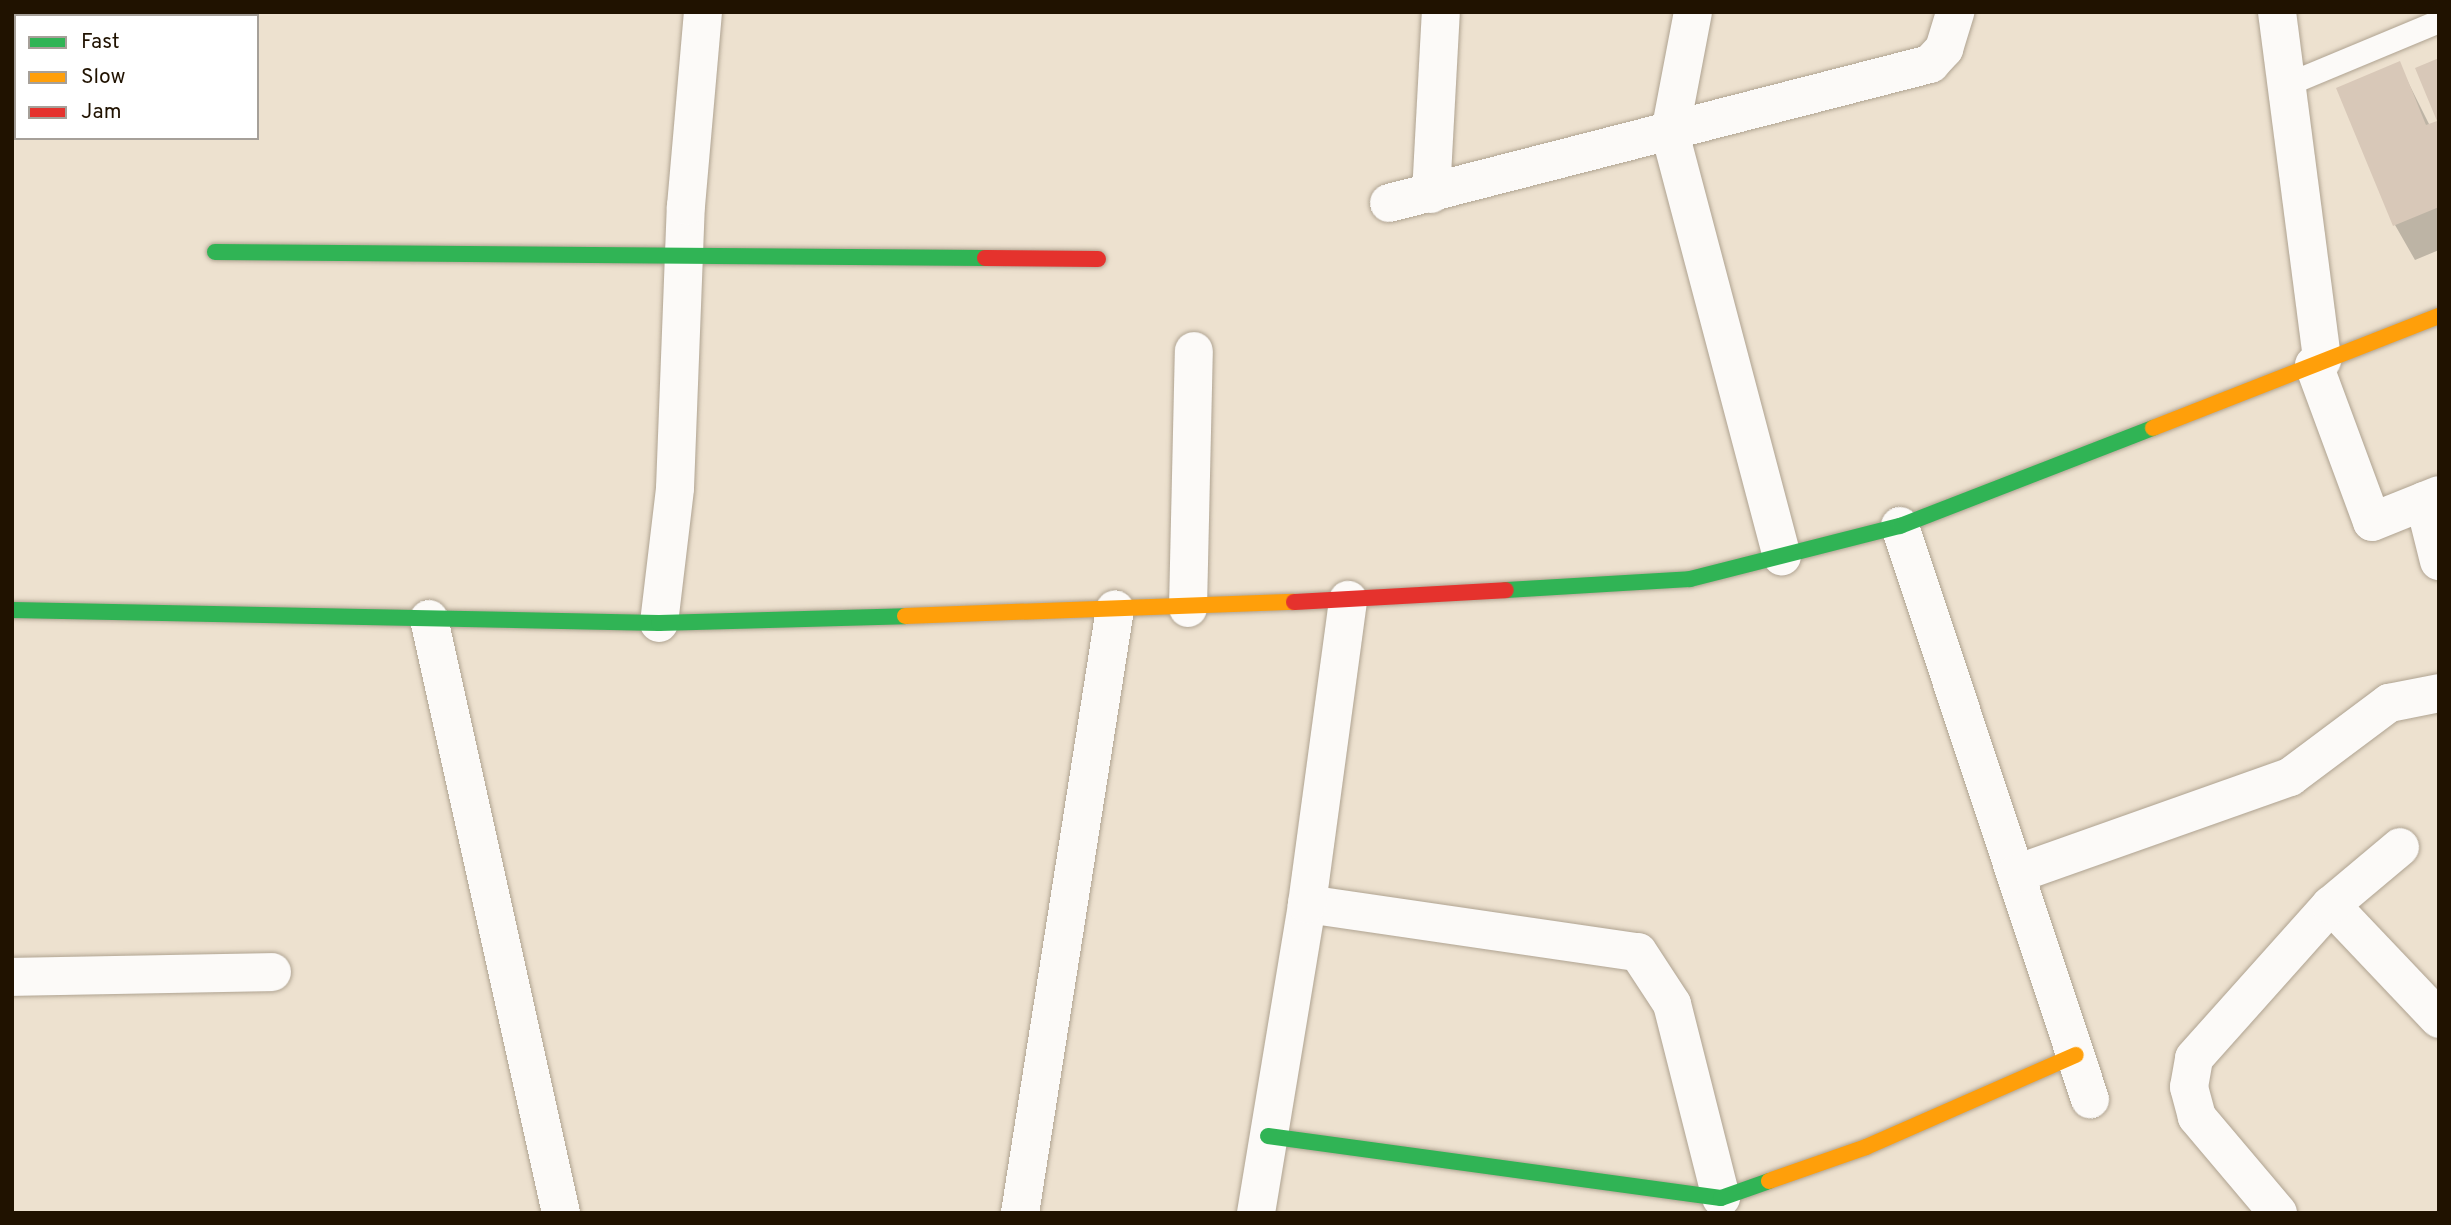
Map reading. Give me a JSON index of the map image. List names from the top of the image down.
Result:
{
  "legend": ["Fast", "Slow", "Jam"]
}
